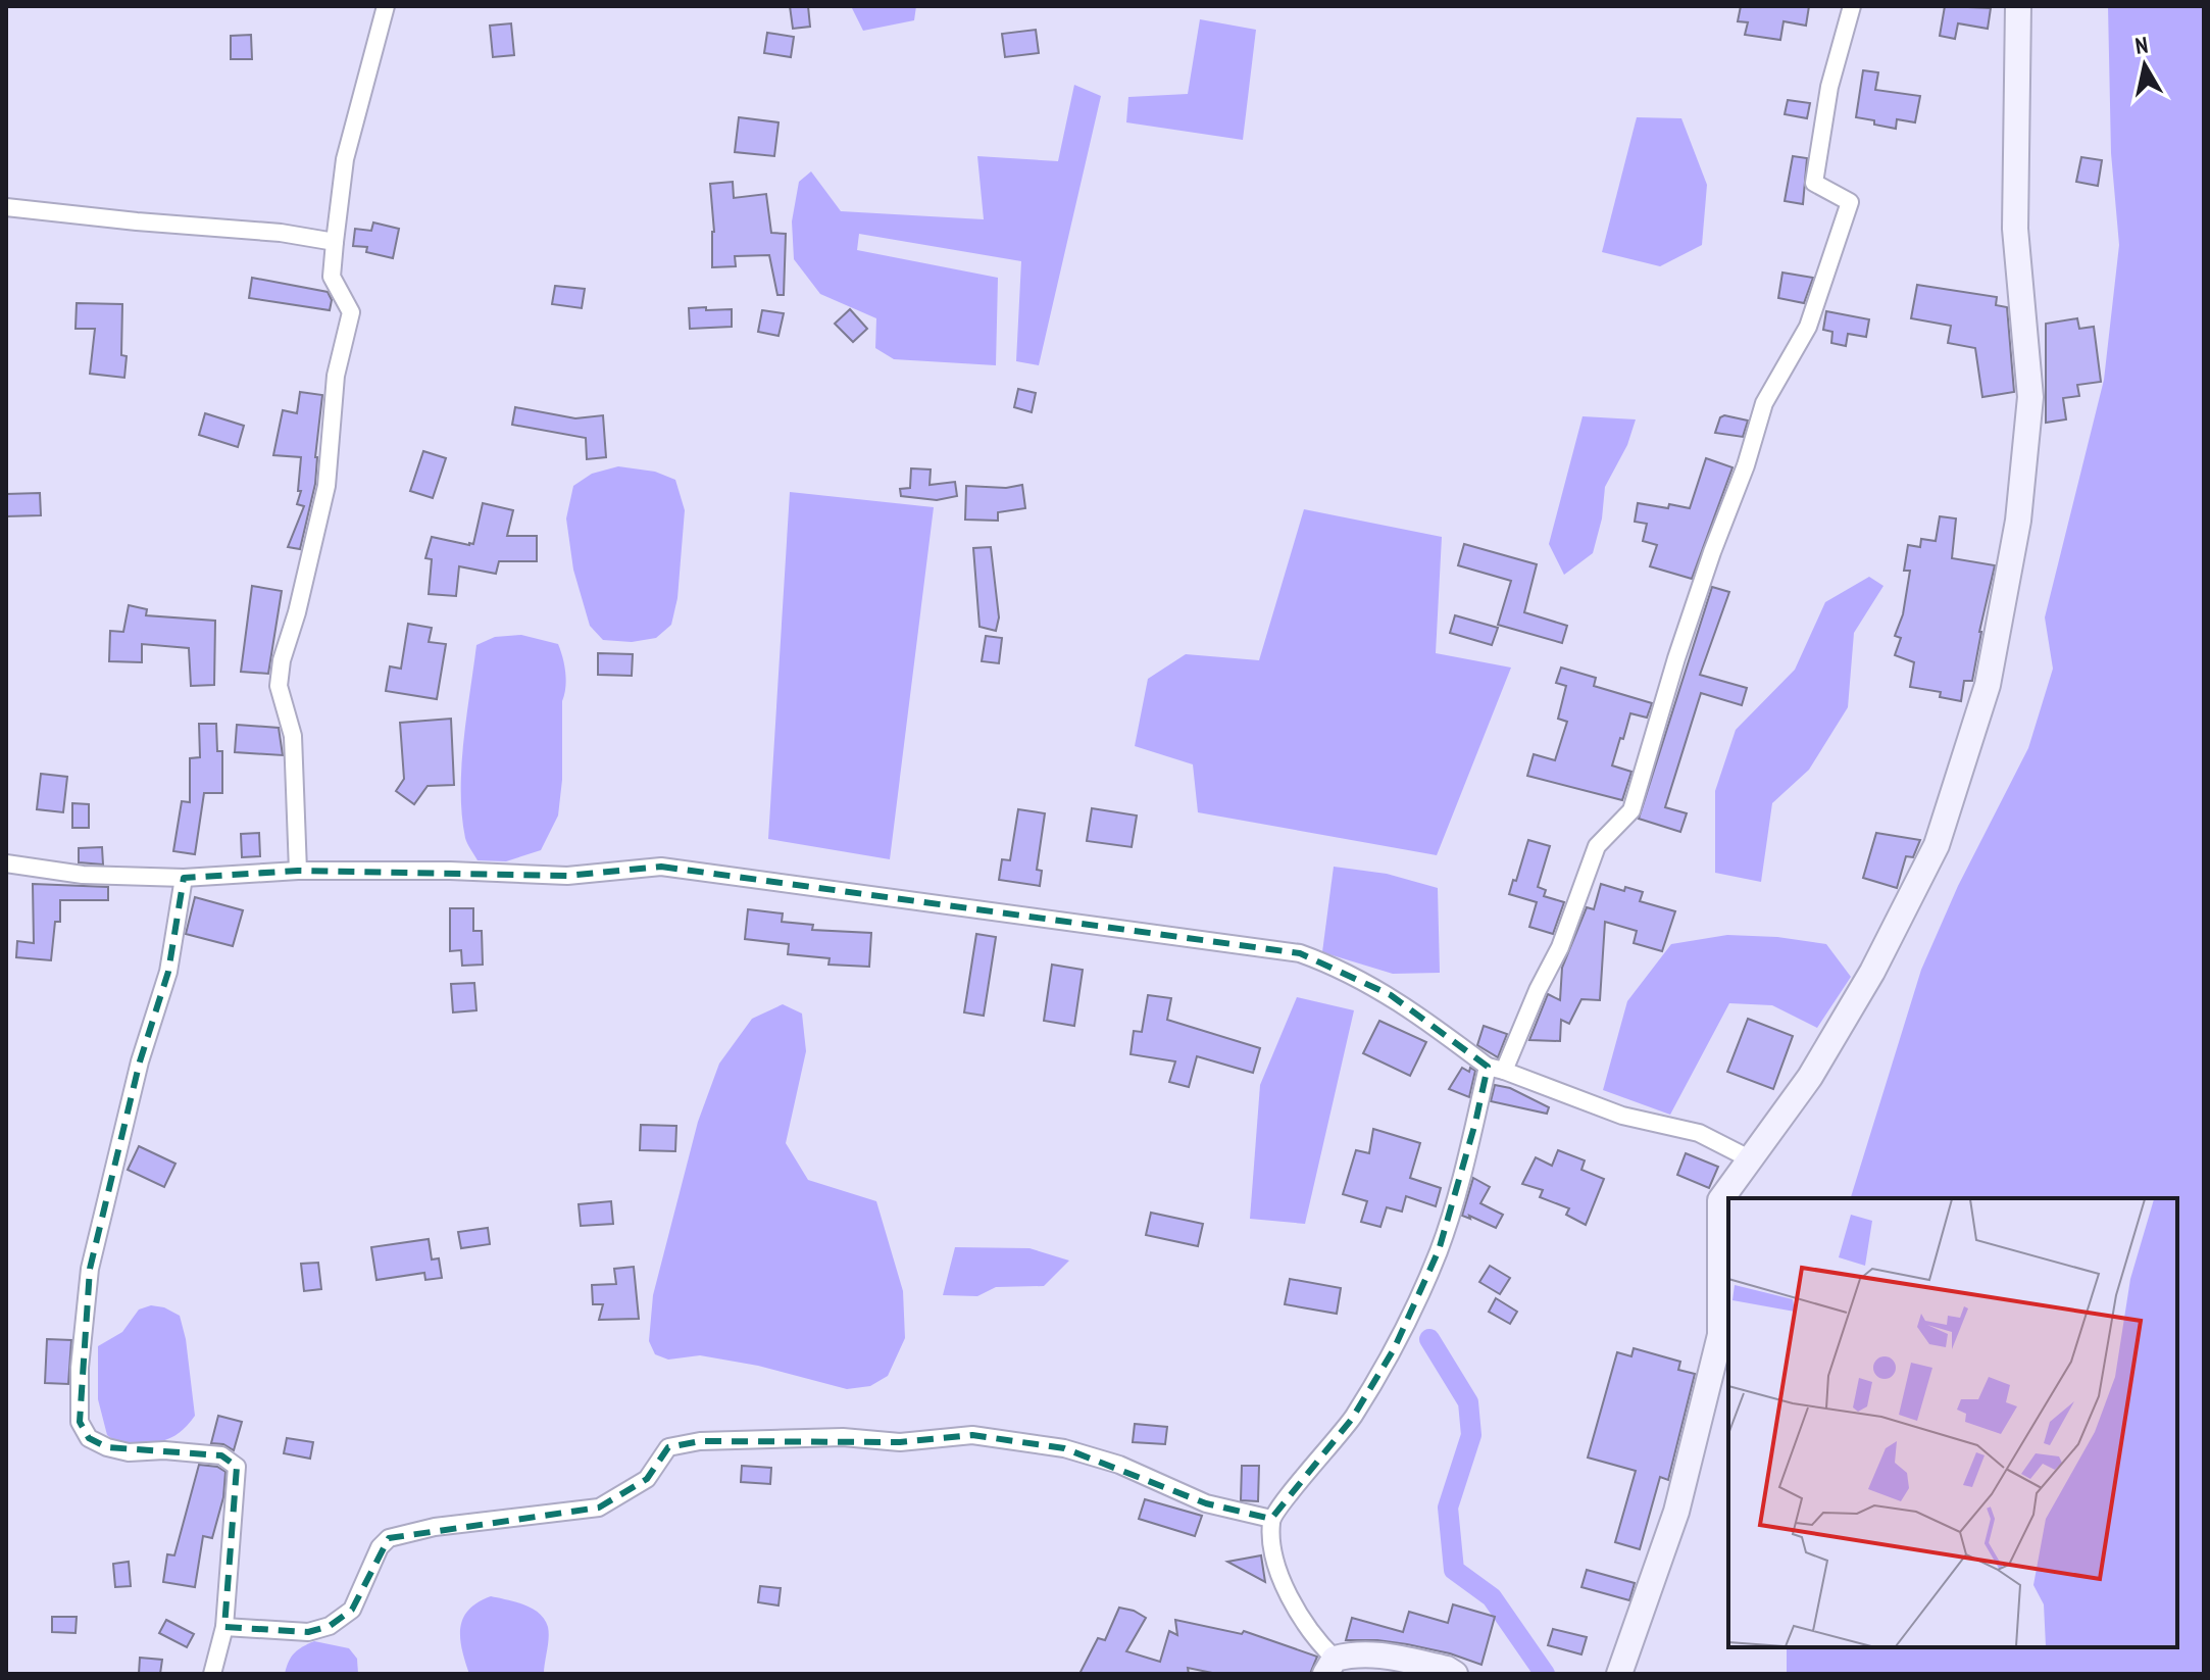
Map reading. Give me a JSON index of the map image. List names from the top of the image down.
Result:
{
  "north": "top"
}
